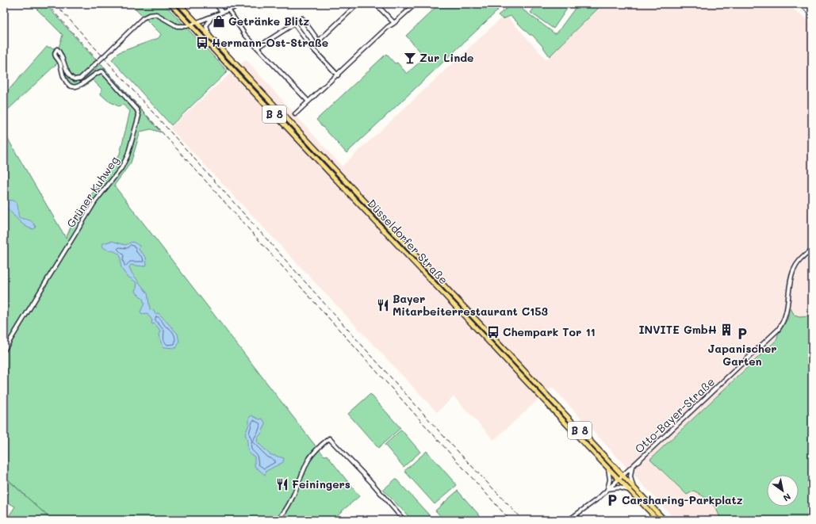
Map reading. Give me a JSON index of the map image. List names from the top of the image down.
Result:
{
  "streets": {
    "main road": ["B 8", "Düsseldorfer Straße"],
    "street": ["Grüner Kuhweg", "Otto-Bayer-Straße"]
  },
  "crossings": [
    ["Grüner Kuhweg", "Düsseldorfer Straße"],
    ["Düsseldorfer Straße", "Otto-Bayer-Straße"]
  ],
  "places": {
    "shop": ["Getränke Blitz"],
    "bus stop": ["Hermann-Ost-Straße", "Chempark Tor 11"],
    "bar": ["Zur Linde"],
    "restaurant": ["Bayer Mitarbeiterrestaurant C153", "Feiningers"],
    "building": ["INVITE GmbH"],
    "parking": ["Japanischer Garten", "Carsharing-Parkplatz"]
  },
  "north": "bottom right"
}
